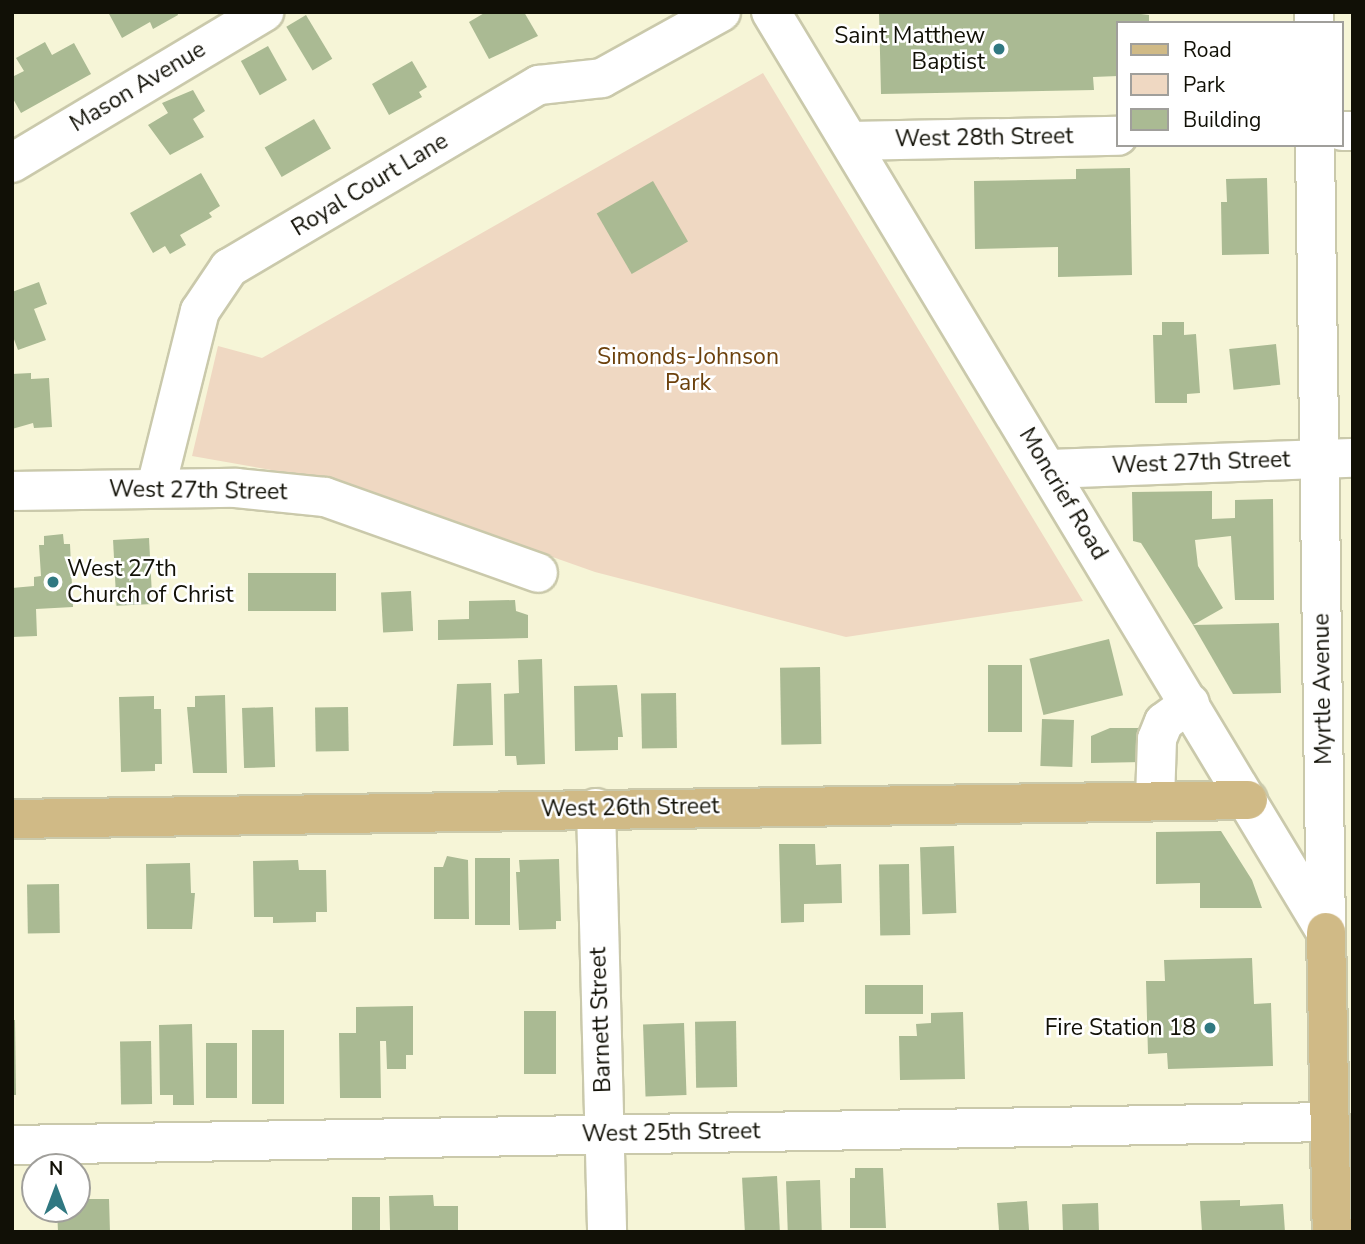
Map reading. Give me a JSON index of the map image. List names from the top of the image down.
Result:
{
  "streets": {
    "main road": ["Moncrief Road", "Myrtle Avenue", "West 26th Street"],
    "street": [
      "Mason Avenue",
      "West 28th Street",
      "Royal Court Lane",
      "West 27th Street",
      "Barnett Street",
      "West 25th Street"
    ]
  },
  "crossings": [
    ["West 28th Street", "Moncrief Road"],
    ["Royal Court Lane", "West 27th Street"],
    ["West 27th Street", "Moncrief Road"],
    ["West 27th Street", "Myrtle Avenue"],
    ["Moncrief Road", "Myrtle Avenue"],
    ["Moncrief Road", "West 26th Street"],
    ["Myrtle Avenue", "West 25th Street"],
    ["West 26th Street", "Barnett Street"],
    ["Barnett Street", "West 25th Street"]
  ],
  "parks": ["Simonds-Johnson Park"],
  "places": ["Saint Matthew Baptist", "West 27th Church of Christ", "Fire Station 18"],
  "legend": ["Road", "Park", "Building"],
  "north": "top"
}
